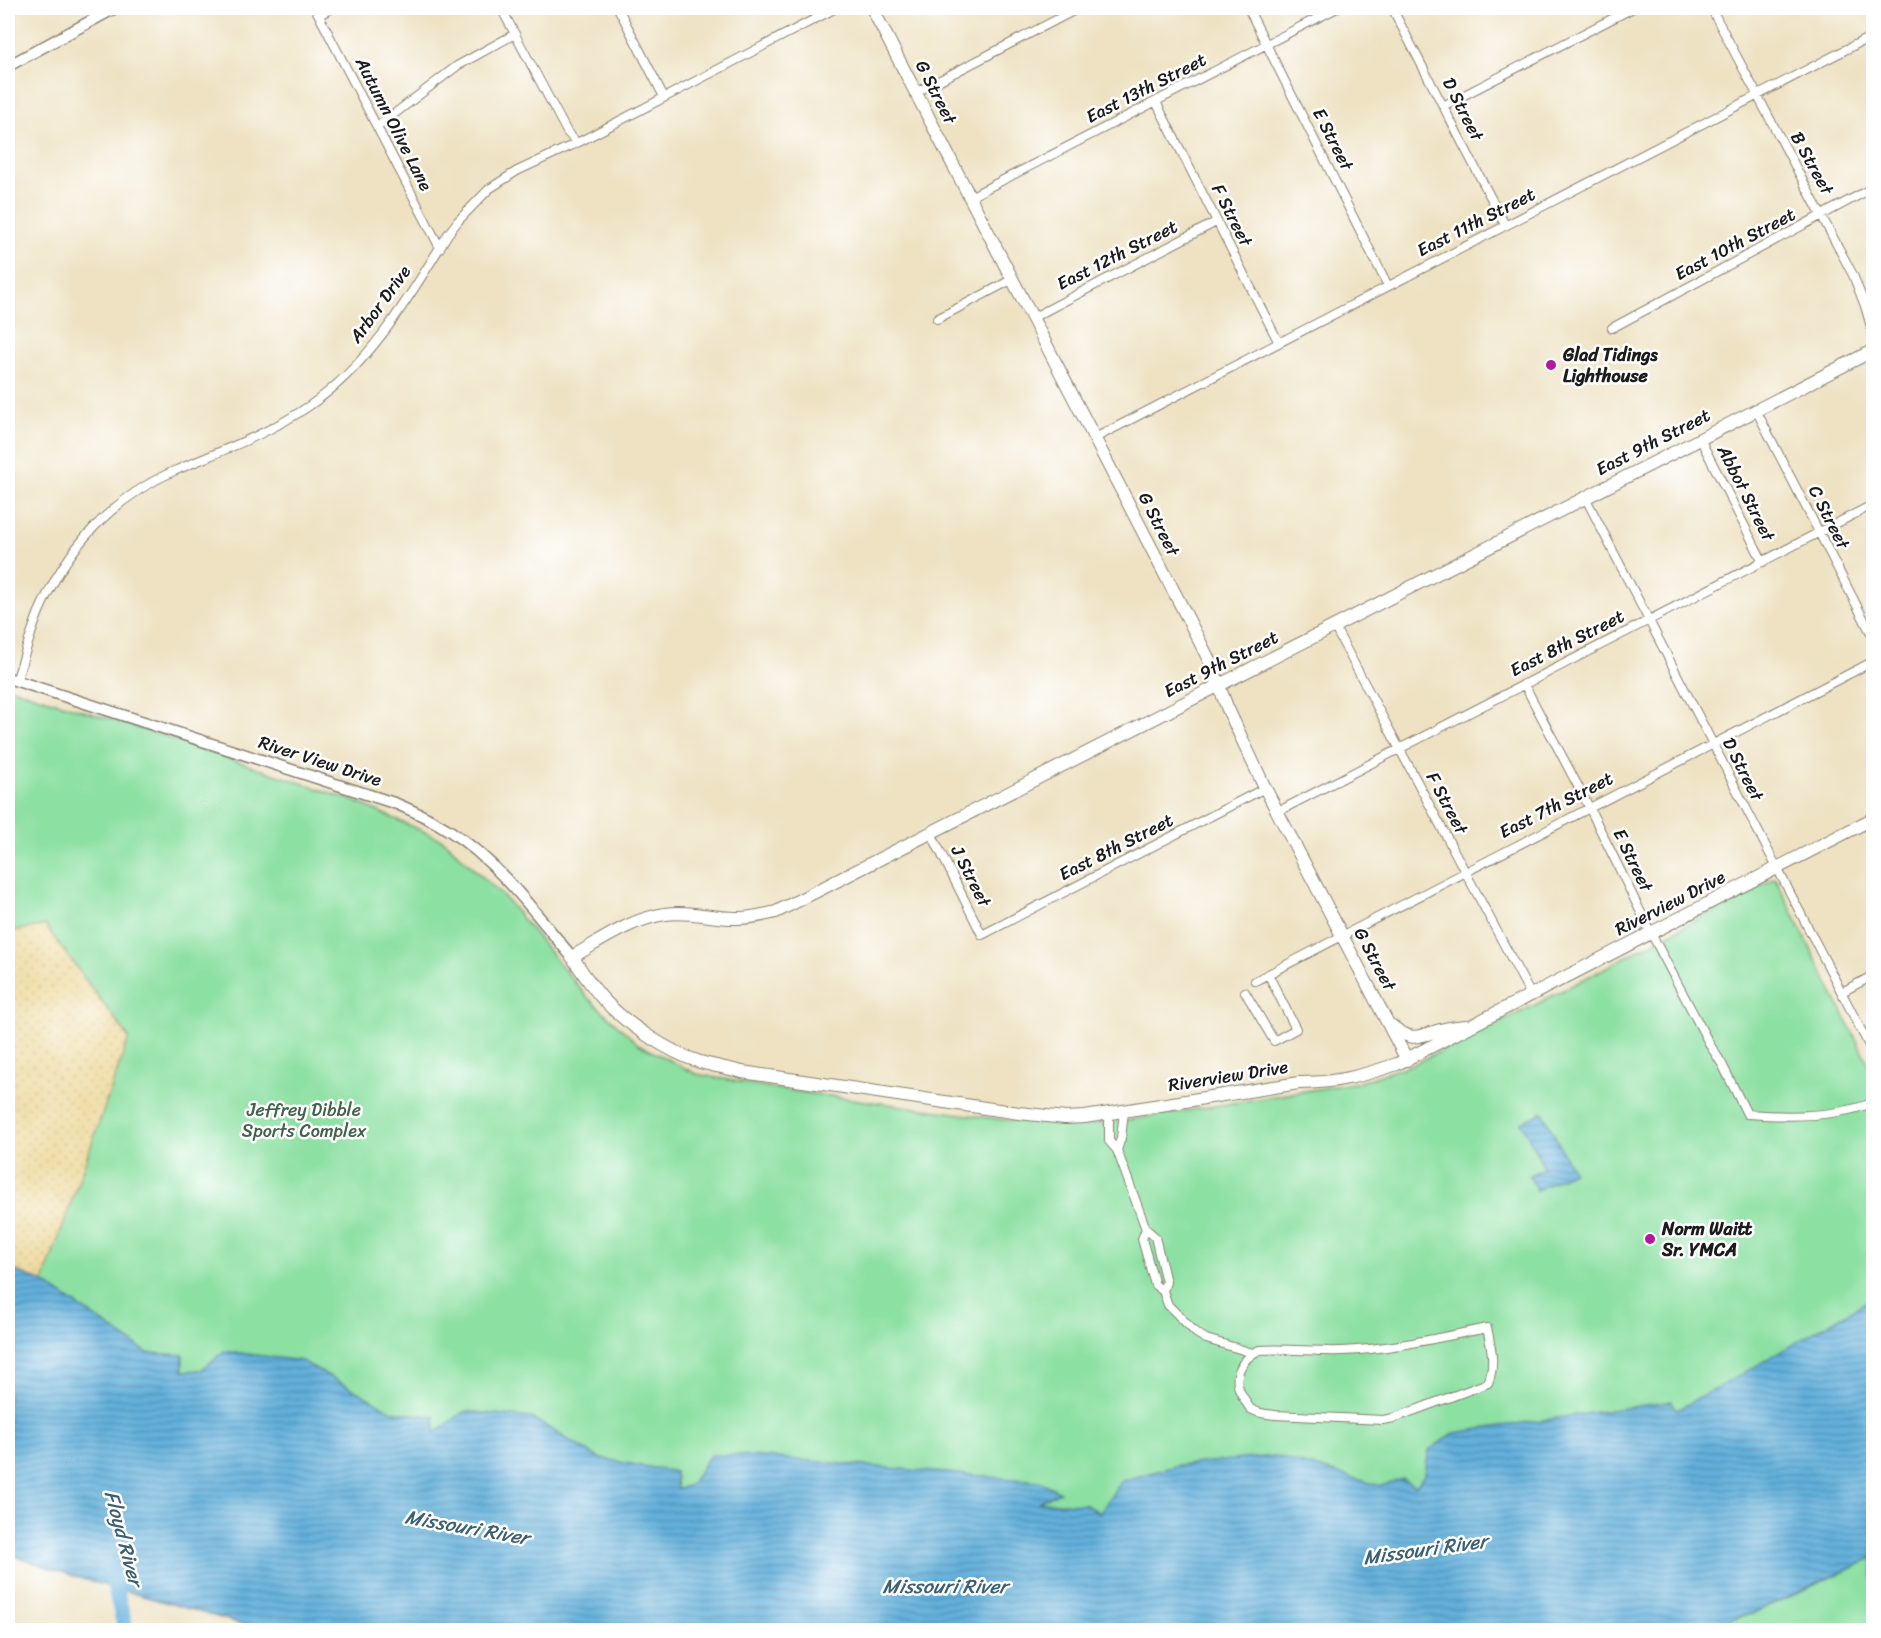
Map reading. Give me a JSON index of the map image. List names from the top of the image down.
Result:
{
  "streets": {
    "main road": ["G Street", "East 9th Street", "Riverview Drive"],
    "street": [
      "East 13th Street",
      "D Street",
      "Autumn Olive Lane",
      "E Street",
      "B Street",
      "F Street",
      "East 11th Street",
      "East 10th Street",
      "East 12th Street",
      "Arbor Drive",
      "Abbot Street",
      "C Street",
      "East 8th Street",
      "River View Drive",
      "East 7th Street",
      "J Street"
    ]
  },
  "crossings": [
    ["East 13th Street", "G Street"],
    ["East 13th Street", "E Street"],
    ["East 13th Street", "F Street"],
    ["G Street", "East 11th Street"],
    ["G Street", "East 12th Street"],
    ["G Street", "East 9th Street"],
    ["G Street", "East 8th Street"],
    ["G Street", "East 7th Street"],
    ["G Street", "Riverview Drive"],
    ["D Street", "East 11th Street"],
    ["D Street", "East 9th Street"],
    ["D Street", "East 8th Street"],
    ["D Street", "East 7th Street"],
    ["D Street", "Riverview Drive"],
    ["Autumn Olive Lane", "Arbor Drive"],
    ["E Street", "East 11th Street"],
    ["E Street", "East 8th Street"],
    ["E Street", "East 7th Street"],
    ["E Street", "Riverview Drive"],
    ["B Street", "East 11th Street"],
    ["B Street", "East 10th Street"],
    ["F Street", "East 11th Street"],
    ["F Street", "East 12th Street"],
    ["F Street", "East 9th Street"],
    ["F Street", "East 8th Street"],
    ["F Street", "East 7th Street"],
    ["F Street", "Riverview Drive"],
    ["Arbor Drive", "River View Drive"],
    ["East 9th Street", "Abbot Street"],
    ["East 9th Street", "C Street"],
    ["East 9th Street", "River View Drive"],
    ["East 9th Street", "J Street"],
    ["East 9th Street", "Riverview Drive"],
    ["Abbot Street", "East 8th Street"],
    ["C Street", "East 8th Street"],
    ["East 8th Street", "J Street"],
    ["River View Drive", "Riverview Drive"]
  ],
  "water": ["Missouri River", "Floyd River"],
  "parks": ["Jeffrey Dibble Sports Complex"],
  "places": ["Glad Tidings Lighthouse", "Norm Waitt Sr. YMCA"]
}
